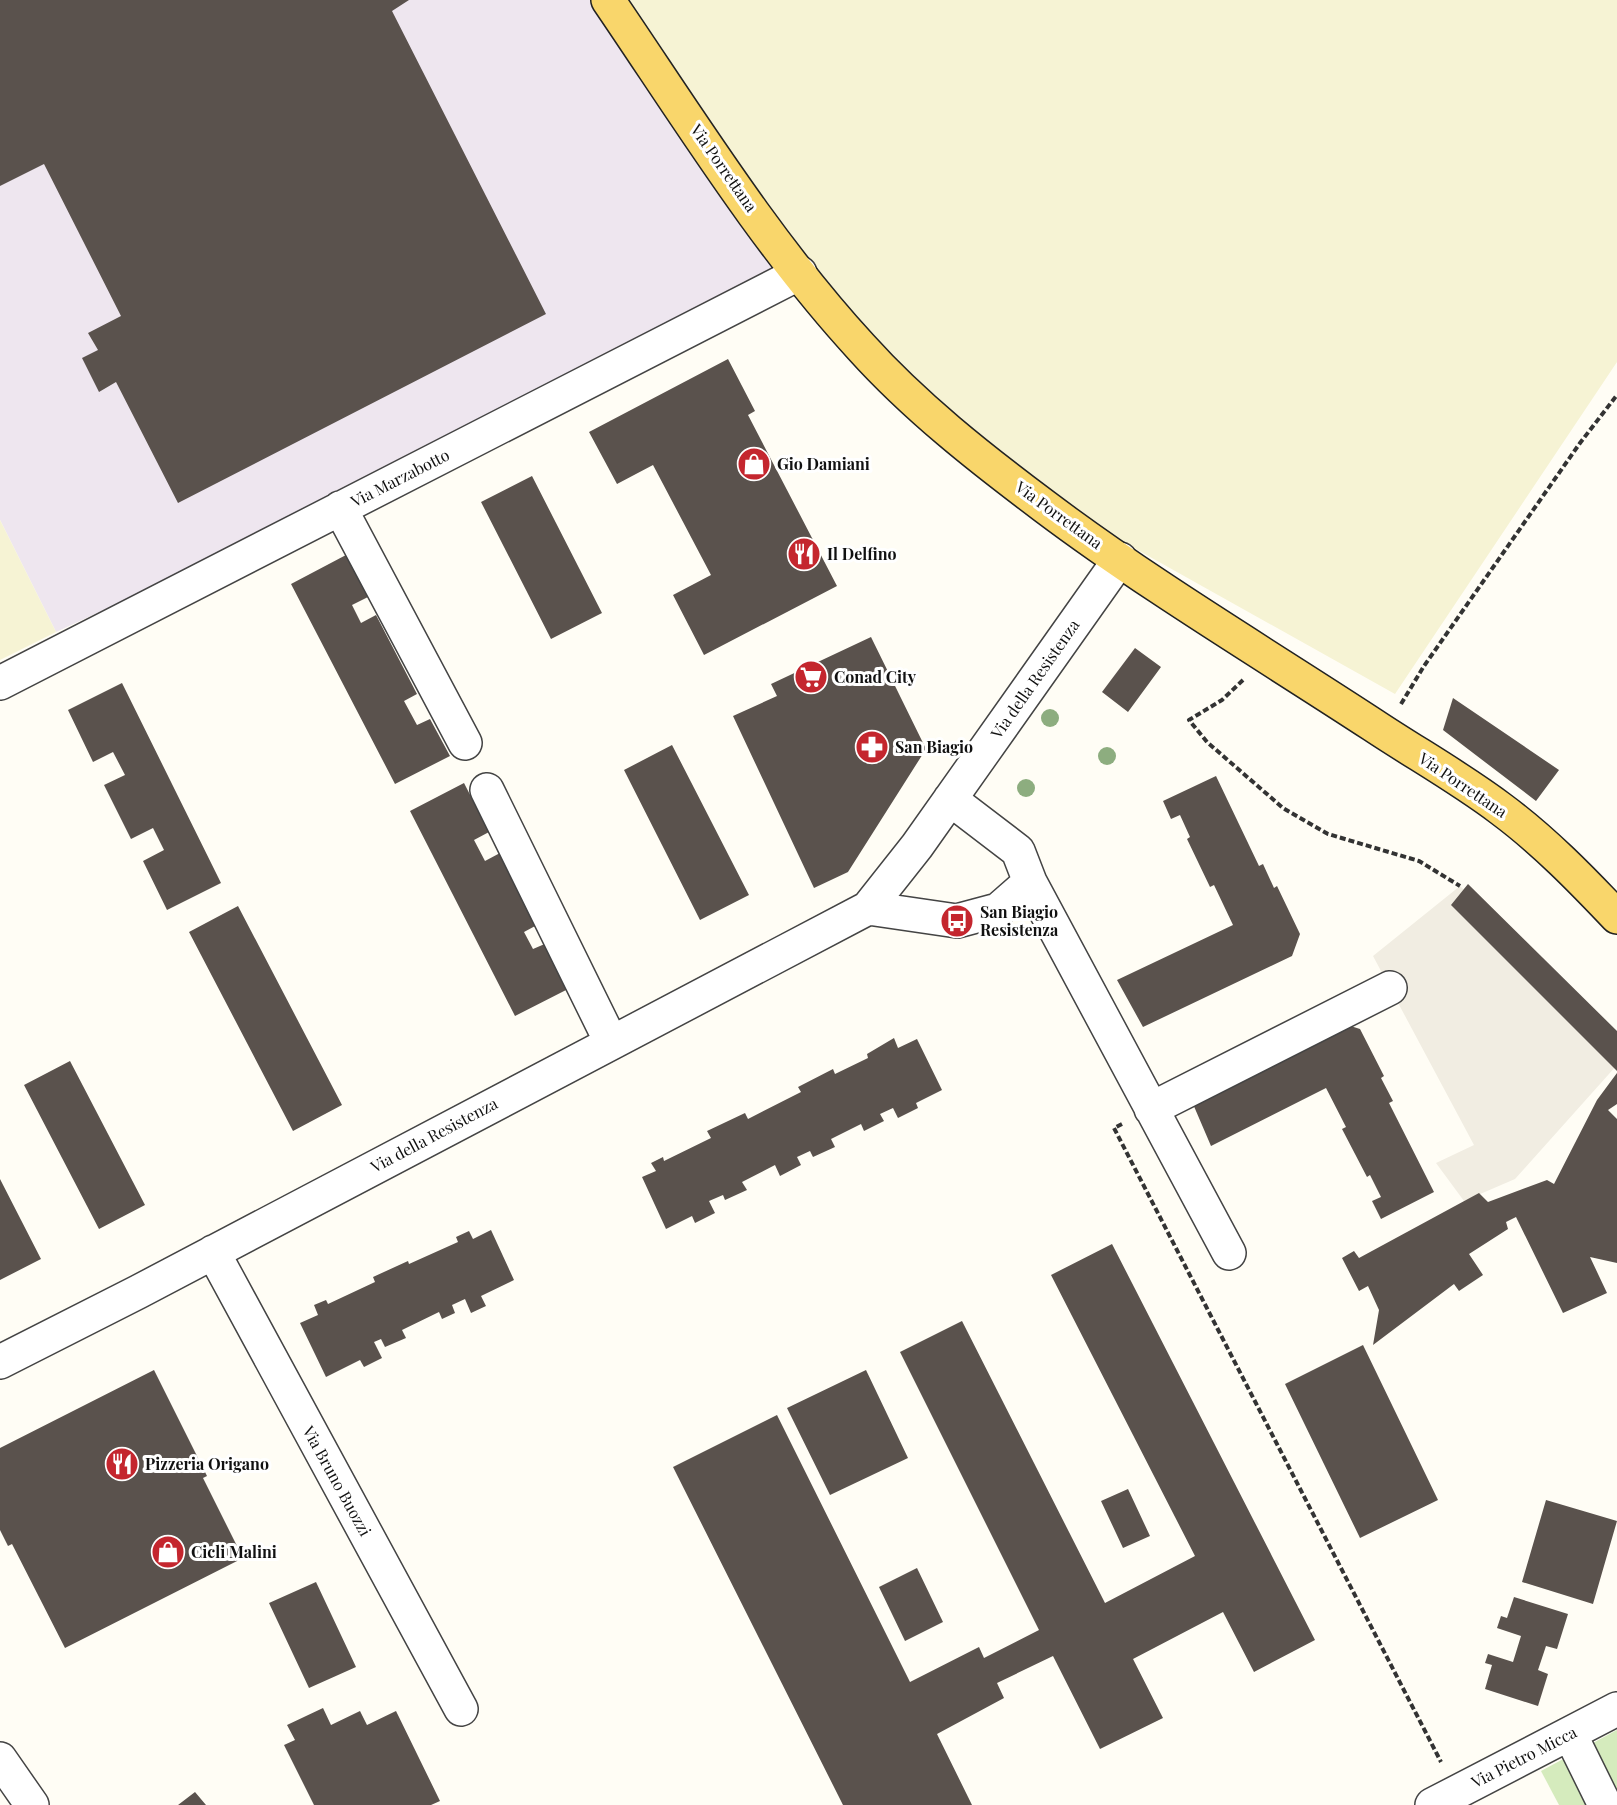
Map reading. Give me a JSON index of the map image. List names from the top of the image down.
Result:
{
  "streets": {
    "main road": ["Via Porrettana"],
    "street": [
      "Via Marzabotto",
      "Via della Resistenza",
      "Via Bruno Buozzi",
      "Via Pietro Micca"
    ]
  },
  "crossings": [
    ["Via Porrettana", "Via Marzabotto"],
    ["Via Porrettana", "Via della Resistenza"],
    ["Via della Resistenza", "Via Bruno Buozzi"]
  ],
  "places": {
    "shop": ["Gio Damiani", "Cicli Malini"],
    "restaurant": ["Il Delfino", "Pizzeria Origano"],
    "supermarket": ["Conad City"],
    "pharmacy": ["San Biagio"],
    "bus stop": ["San Biagio Resistenza"]
  }
}
